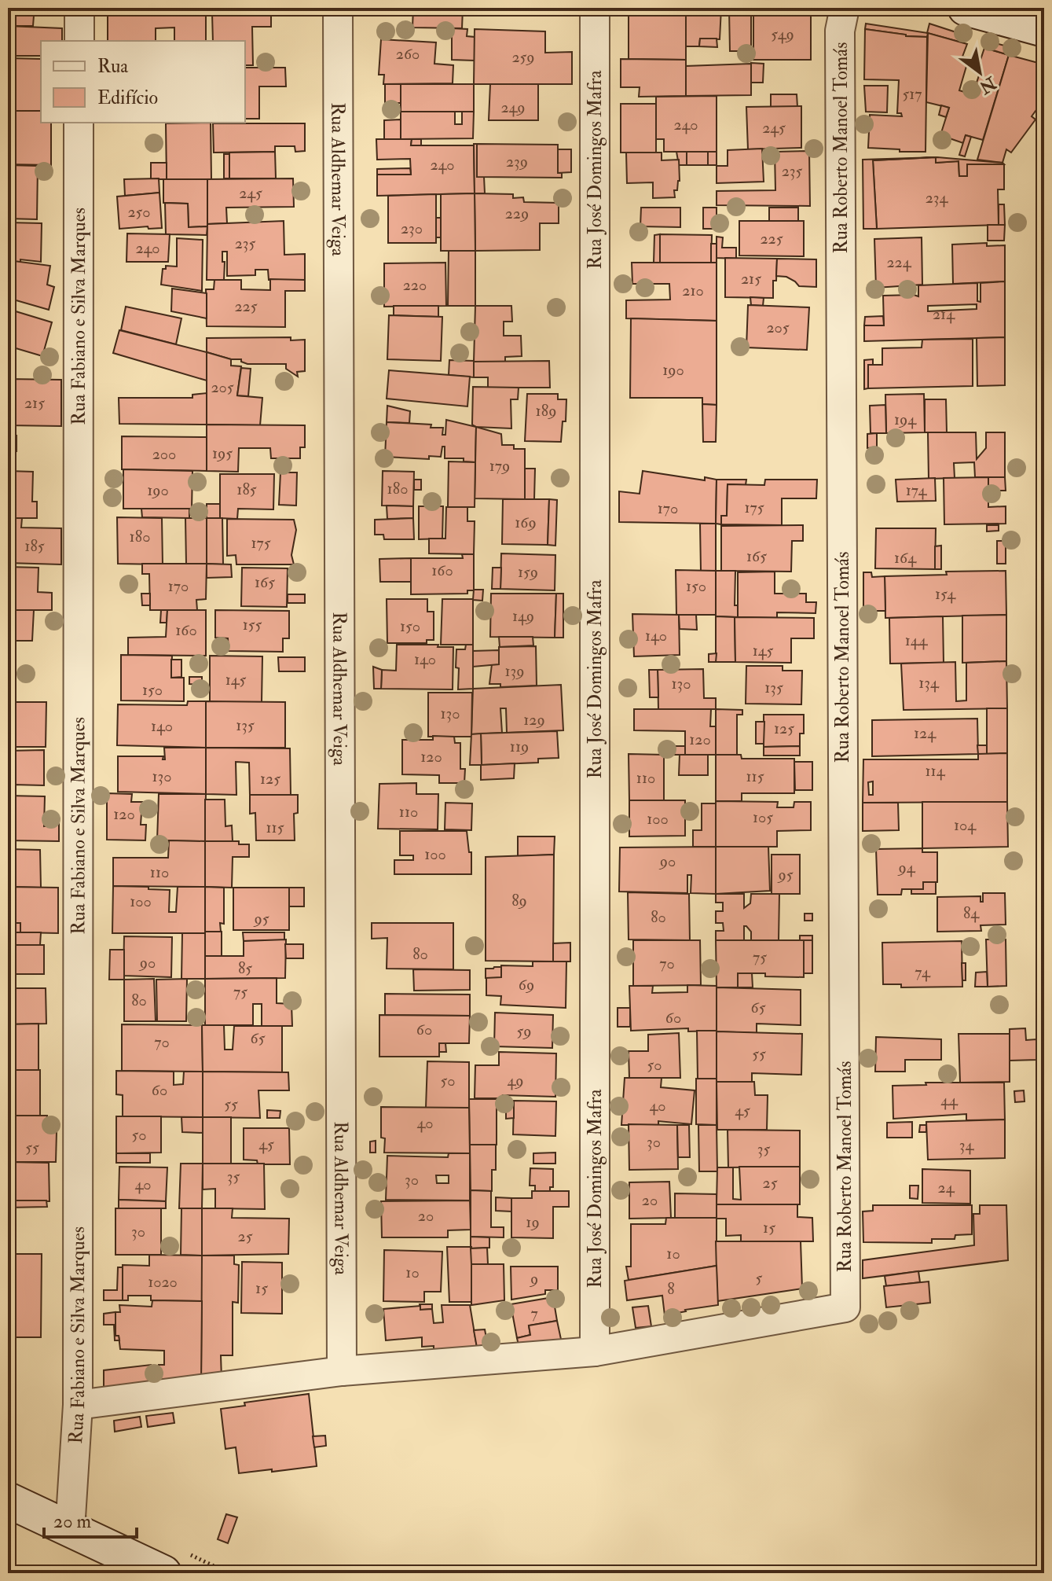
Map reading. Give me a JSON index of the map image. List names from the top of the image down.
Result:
{
  "streets": {
    "street": [
      "Rua Roberto Manoel Tomás",
      "Rua José Domingos Mafra",
      "Rua Aldhemar Veiga",
      "Rua Fabiano e Silva Marques"
    ]
  },
  "crossings": [
    ["Rua Roberto Manoel Tomás", "Rua José Domingos Mafra"]
  ],
  "house_numbers": [
    "549",
    "260",
    "259",
    "517",
    "249",
    "240",
    "245",
    "239",
    "240",
    "235",
    "245",
    "234",
    "250",
    "229",
    "230",
    "225",
    "235",
    "240",
    "224",
    "215",
    "220",
    "210",
    "225",
    "214",
    "205",
    "190",
    "205",
    "215",
    "189",
    "194",
    "195",
    "200",
    "179",
    "180",
    "185",
    "190",
    "174",
    "175",
    "170",
    "169",
    "180",
    "175",
    "185",
    "165",
    "164",
    "160",
    "159",
    "165",
    "170",
    "150",
    "154",
    "149",
    "155",
    "150",
    "160",
    "140",
    "144",
    "145",
    "140",
    "139",
    "145",
    "134",
    "130",
    "135",
    "150",
    "130",
    "129",
    "135",
    "140",
    "125",
    "124",
    "120",
    "119",
    "120",
    "114",
    "130",
    "115",
    "110",
    "125",
    "110",
    "120",
    "105",
    "100",
    "104",
    "115",
    "100",
    "90",
    "94",
    "110",
    "95",
    "89",
    "100",
    "84",
    "80",
    "95",
    "80",
    "75",
    "90",
    "70",
    "85",
    "74",
    "69",
    "75",
    "80",
    "65",
    "60",
    "60",
    "59",
    "65",
    "70",
    "55",
    "50",
    "50",
    "49",
    "60",
    "44",
    "55",
    "40",
    "45",
    "40",
    "50",
    "30",
    "45",
    "34",
    "55",
    "35",
    "35",
    "30",
    "25",
    "40",
    "24",
    "20",
    "20",
    "19",
    "15",
    "30",
    "25",
    "10",
    "10",
    "5",
    "9",
    "1020",
    "15",
    "8",
    "7"
  ],
  "legend": ["Rua", "Edifício"],
  "scale_bar": "20 m",
  "north": "bottom right"
}
